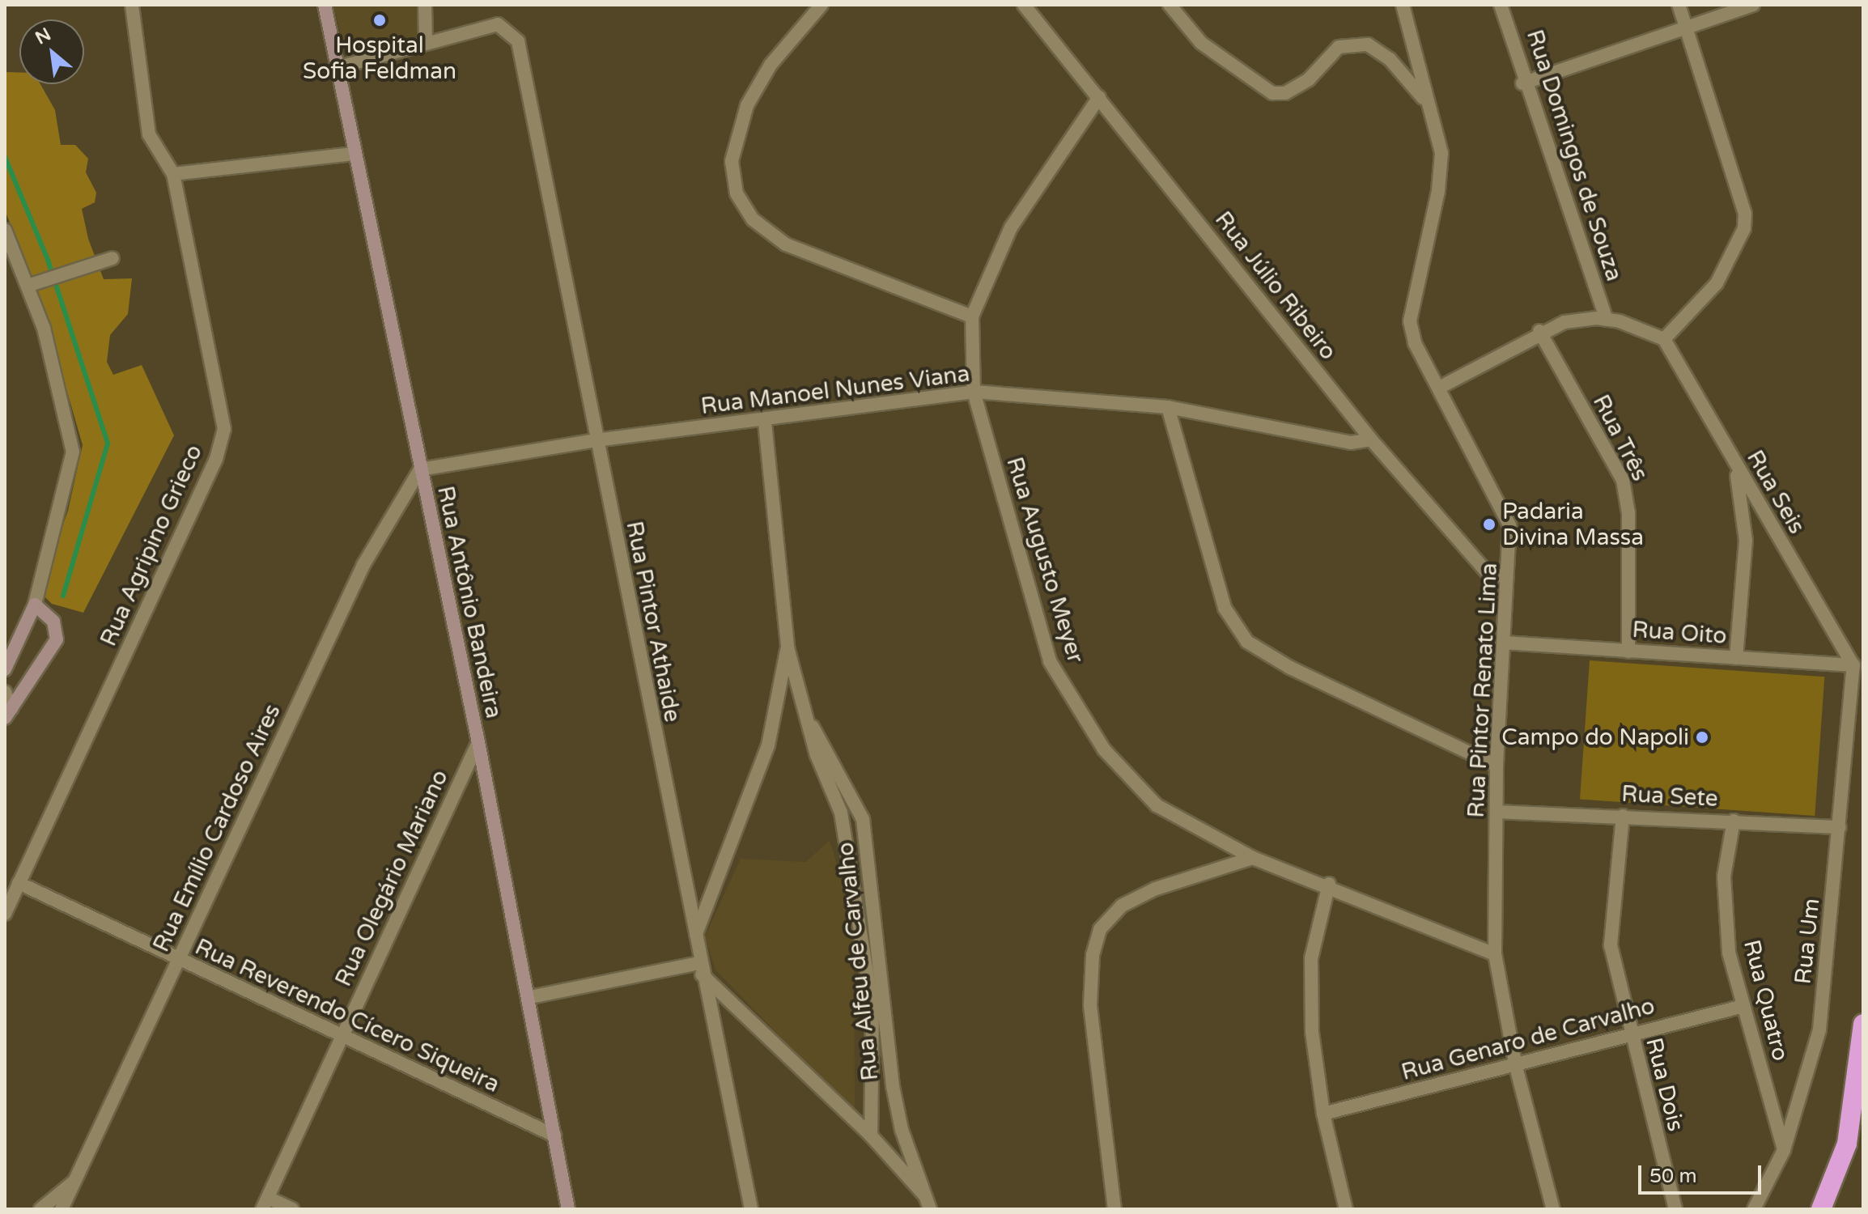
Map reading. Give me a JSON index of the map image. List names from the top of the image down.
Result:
{
  "streets": {
    "street": [
      "Rua Domingos de Souza",
      "Rua Júlio Ribeiro",
      "Rua Manoel Nunes Viana",
      "Rua Três",
      "Rua Seis",
      "Rua Agripino Grieco",
      "Rua Augusto Meyer",
      "Rua Antônio Bandeira",
      "Rua Pintor Athaide",
      "Rua Oito",
      "Rua Pintor Renato Lima",
      "Rua Sete",
      "Rua Emílio Cardoso Aires",
      "Rua Olegário Mariano",
      "Rua Um",
      "Rua Alfeu de Carvalho",
      "Rua Quatro",
      "Rua Reverendo Cícero Siqueira",
      "Rua Genaro de Carvalho",
      "Rua Dois"
    ]
  },
  "crossings": [
    ["Rua Domingos de Souza", "Rua Três"],
    ["Rua Domingos de Souza", "Rua Seis"],
    ["Rua Domingos de Souza", "Rua Pintor Renato Lima"],
    ["Rua Júlio Ribeiro", "Rua Manoel Nunes Viana"],
    ["Rua Júlio Ribeiro", "Rua Pintor Renato Lima"],
    ["Rua Manoel Nunes Viana", "Rua Augusto Meyer"],
    ["Rua Manoel Nunes Viana", "Rua Antônio Bandeira"],
    ["Rua Manoel Nunes Viana", "Rua Pintor Athaide"],
    ["Rua Manoel Nunes Viana", "Rua Emílio Cardoso Aires"],
    ["Rua Manoel Nunes Viana", "Rua Alfeu de Carvalho"],
    ["Rua Três", "Rua Oito"],
    ["Rua Seis", "Rua Oito"],
    ["Rua Seis", "Rua Um"],
    ["Rua Agripino Grieco", "Rua Reverendo Cícero Siqueira"],
    ["Rua Augusto Meyer", "Rua Pintor Renato Lima"],
    ["Rua Antônio Bandeira", "Rua Emílio Cardoso Aires"],
    ["Rua Antônio Bandeira", "Rua Olegário Mariano"],
    ["Rua Antônio Bandeira", "Rua Reverendo Cícero Siqueira"],
    ["Rua Oito", "Rua Pintor Renato Lima"],
    ["Rua Oito", "Rua Um"],
    ["Rua Pintor Renato Lima", "Rua Sete"],
    ["Rua Pintor Renato Lima", "Rua Genaro de Carvalho"],
    ["Rua Sete", "Rua Um"],
    ["Rua Sete", "Rua Quatro"],
    ["Rua Sete", "Rua Dois"],
    ["Rua Emílio Cardoso Aires", "Rua Reverendo Cícero Siqueira"],
    ["Rua Olegário Mariano", "Rua Reverendo Cícero Siqueira"],
    ["Rua Um", "Rua Quatro"],
    ["Rua Quatro", "Rua Genaro de Carvalho"],
    ["Rua Genaro de Carvalho", "Rua Dois"]
  ],
  "places": ["Hospital Sofia Feldman", "Padaria Divina Massa", "Campo do Napoli"],
  "scale_bar": "50 m",
  "north": "top left"
}
